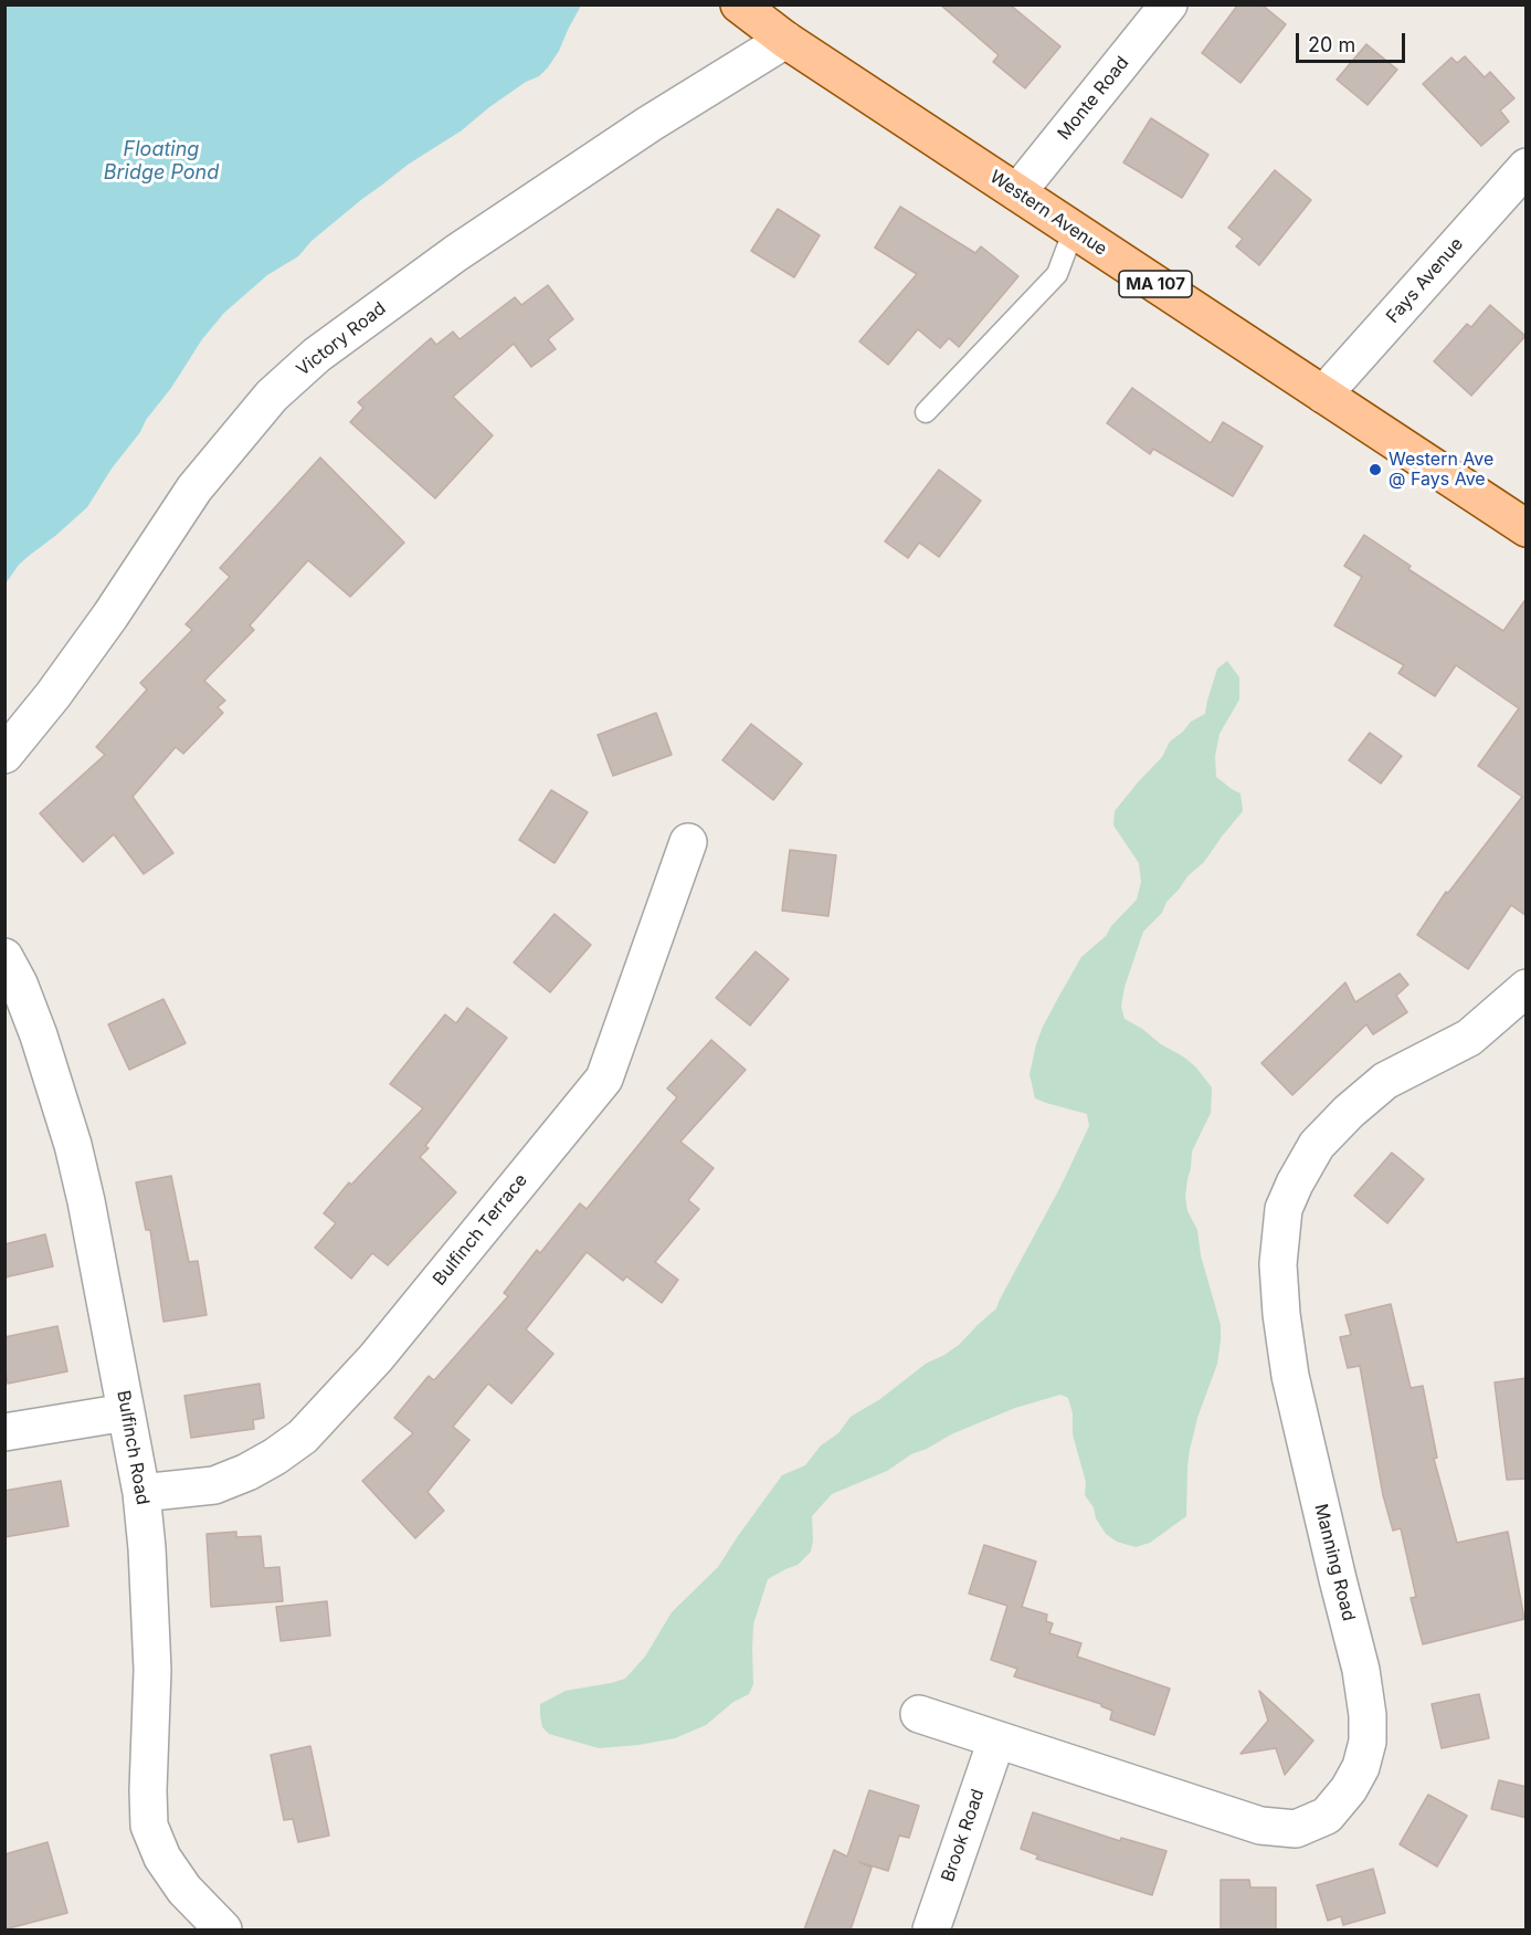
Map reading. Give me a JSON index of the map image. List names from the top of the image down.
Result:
{
  "streets": {
    "main road": ["Western Avenue", "MA 107"],
    "street": [
      "Monte Road",
      "Fays Avenue",
      "Victory Road",
      "Bulfinch Terrace",
      "Bulfinch Road",
      "Manning Road",
      "Brook Road"
    ]
  },
  "crossings": [
    ["Monte Road", "Western Avenue"],
    ["Western Avenue", "Fays Avenue"],
    ["Western Avenue", "Victory Road"],
    ["Bulfinch Terrace", "Bulfinch Road"],
    ["Manning Road", "Brook Road"]
  ],
  "water": ["Floating Bridge Pond"],
  "places": ["Western Ave @ Fays Ave"],
  "scale_bar": "20 m"
}
